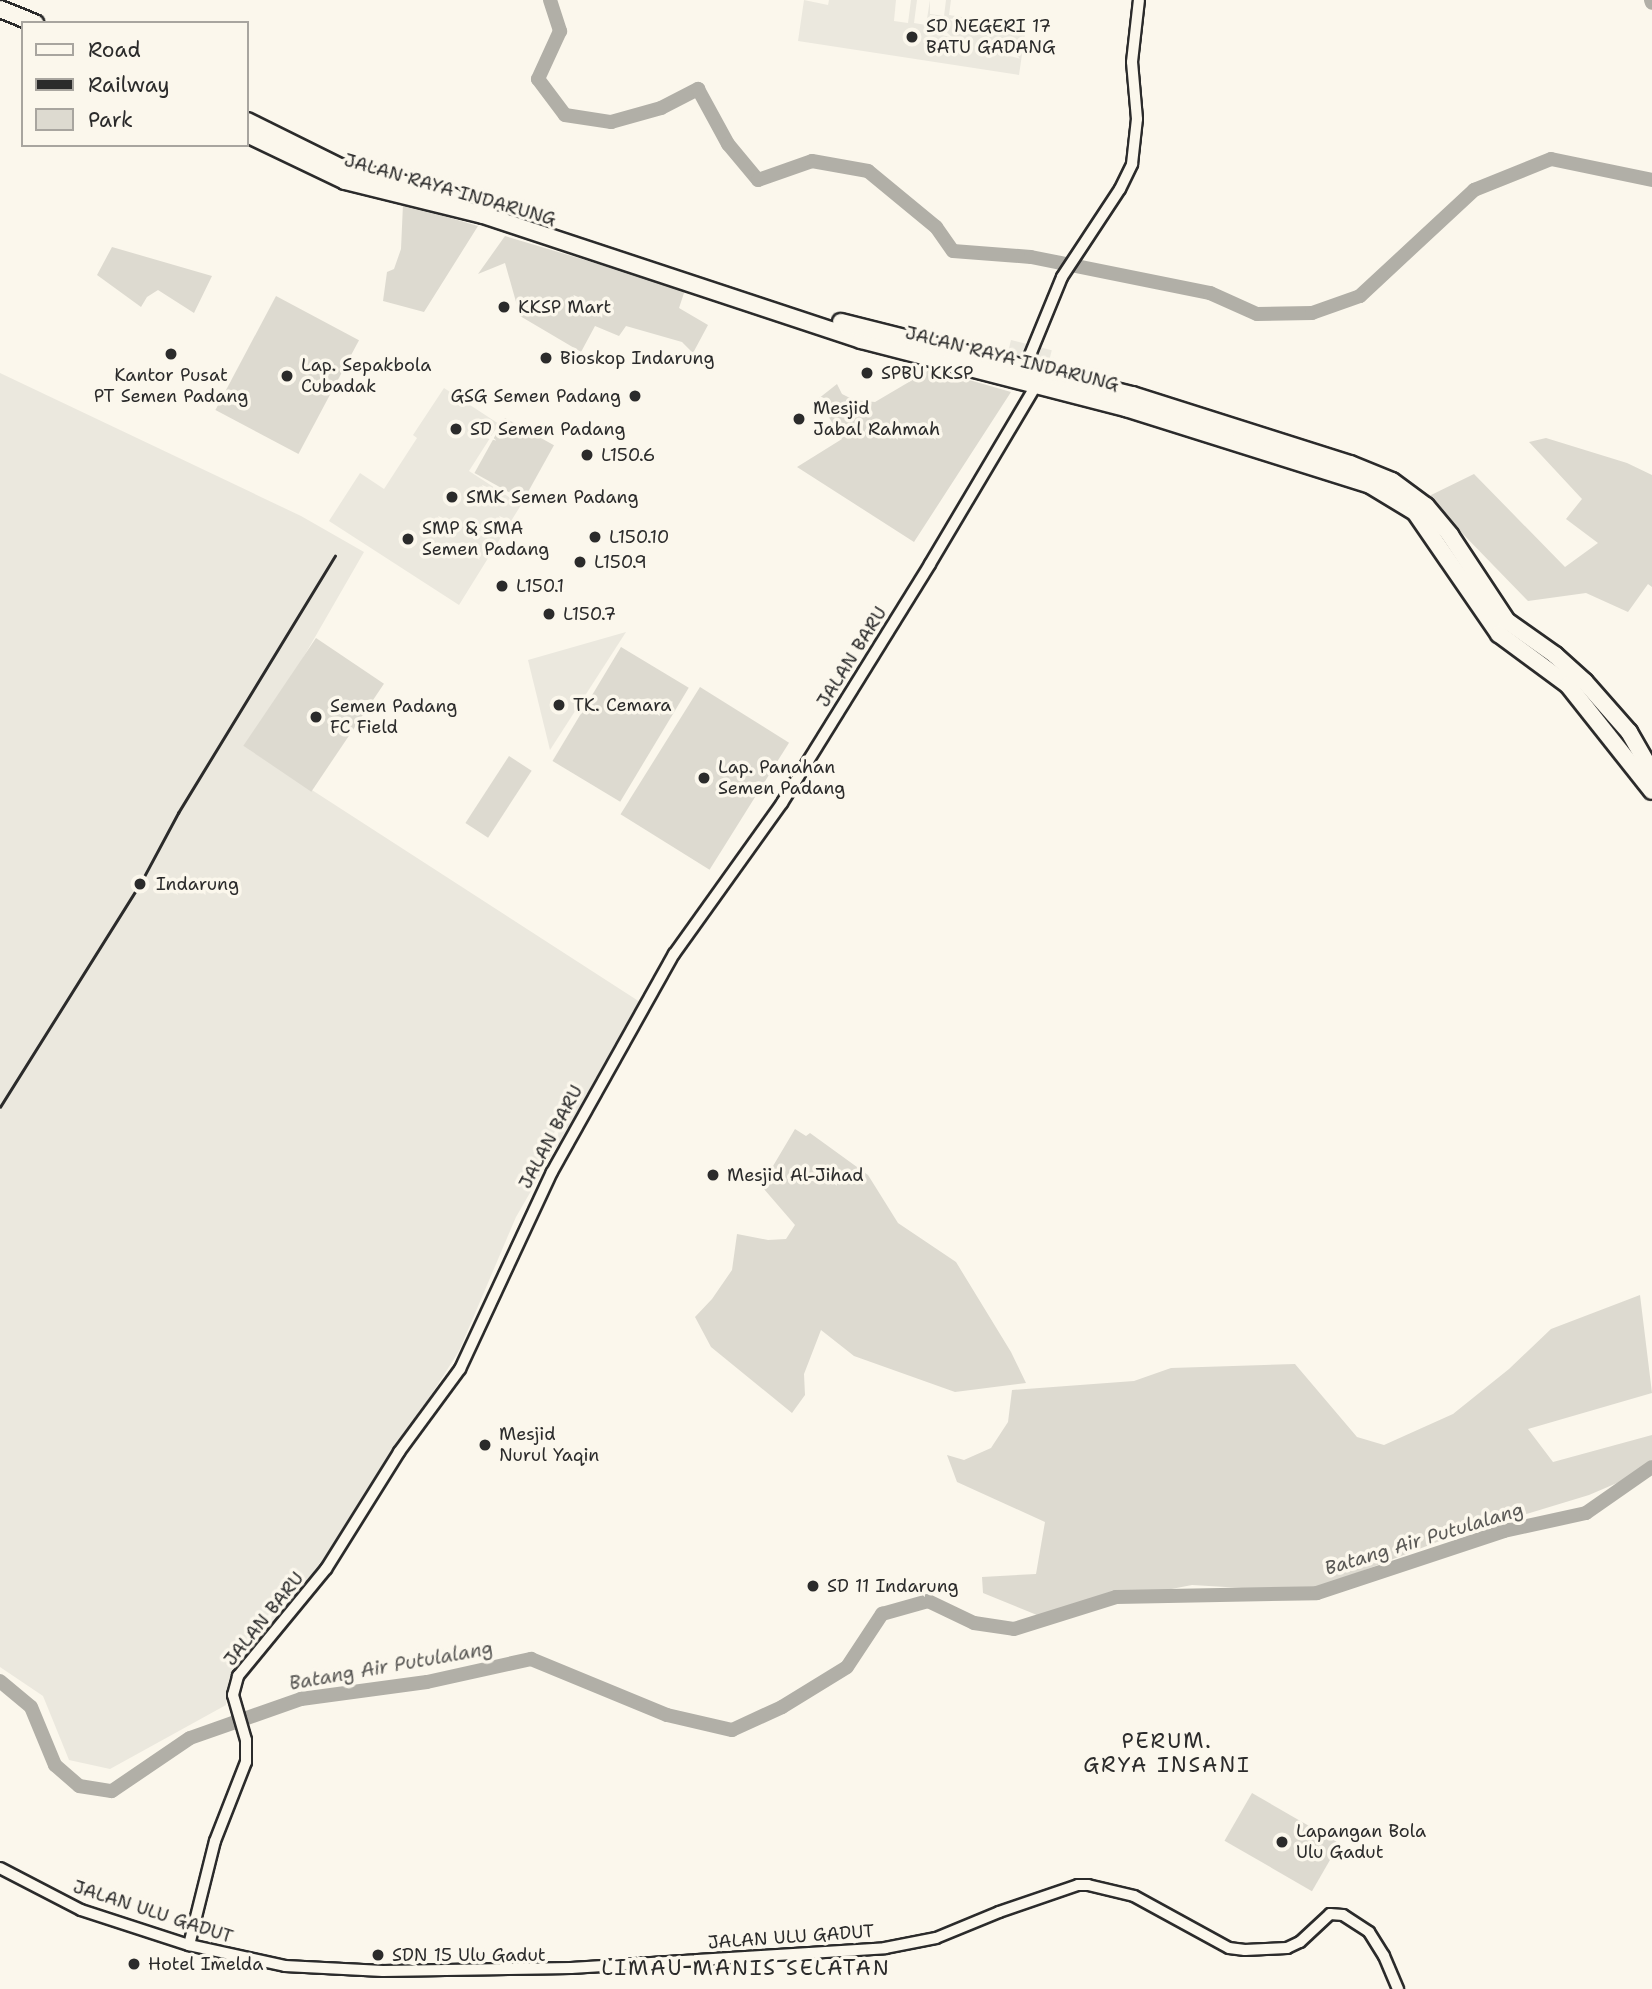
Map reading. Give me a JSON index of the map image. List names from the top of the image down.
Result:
{
  "streets": {
    "highway": ["JALAN RAYA INDARUNG"],
    "street": ["JALAN BARU", "JALAN ULU GADUT"]
  },
  "crossings": [
    ["JALAN RAYA INDARUNG", "JALAN BARU"],
    ["JALAN BARU", "JALAN ULU GADUT"]
  ],
  "districts": ["PERUM. GRYA INSANI", "LIMAU MANIS SELATAN"],
  "water": ["Batang Air Putulalang"],
  "places": [
    "SD NEGERI 17 BATU GADANG",
    "KKSP Mart",
    "Kantor Pusat PT Semen Padang",
    "Bioskop Indarung",
    "SPBU KKSP",
    "Lap. Sepakbola Cubadak",
    "GSG Semen Padang",
    "Mesjid Jabal Rahmah",
    "SD Semen Padang",
    "L150.6",
    "SMK Semen Padang",
    "L150.10",
    "SMP & SMA Semen Padang",
    "L150.9",
    "L150.1",
    "L150.7",
    "TK. Cemara",
    "Semen Padang FC Field",
    "Lap. Panahan Semen Padang",
    "Indarung",
    "Mesjid Al-Jihad",
    "Mesjid Nurul Yaqin",
    "SD 11 Indarung",
    "Lapangan Bola Ulu Gadut",
    "SDN 15 Ulu Gadut",
    "Hotel Imelda"
  ],
  "legend": ["Road", "Railway", "Park"]
}
